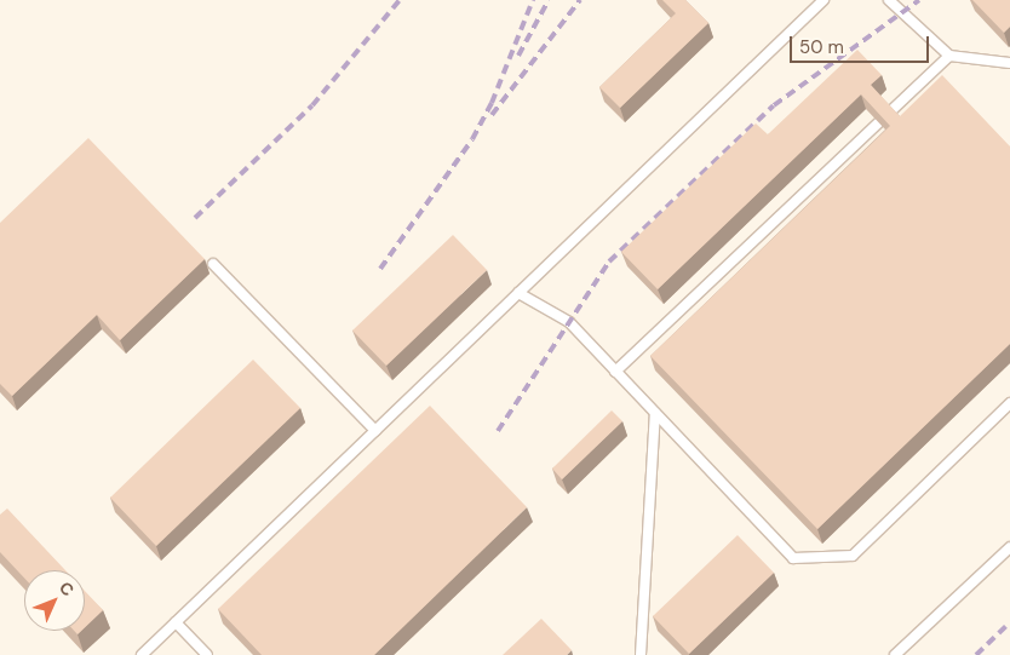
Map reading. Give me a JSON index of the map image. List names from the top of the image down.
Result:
{
  "scale_bar": "50 m",
  "north": "top right"
}
